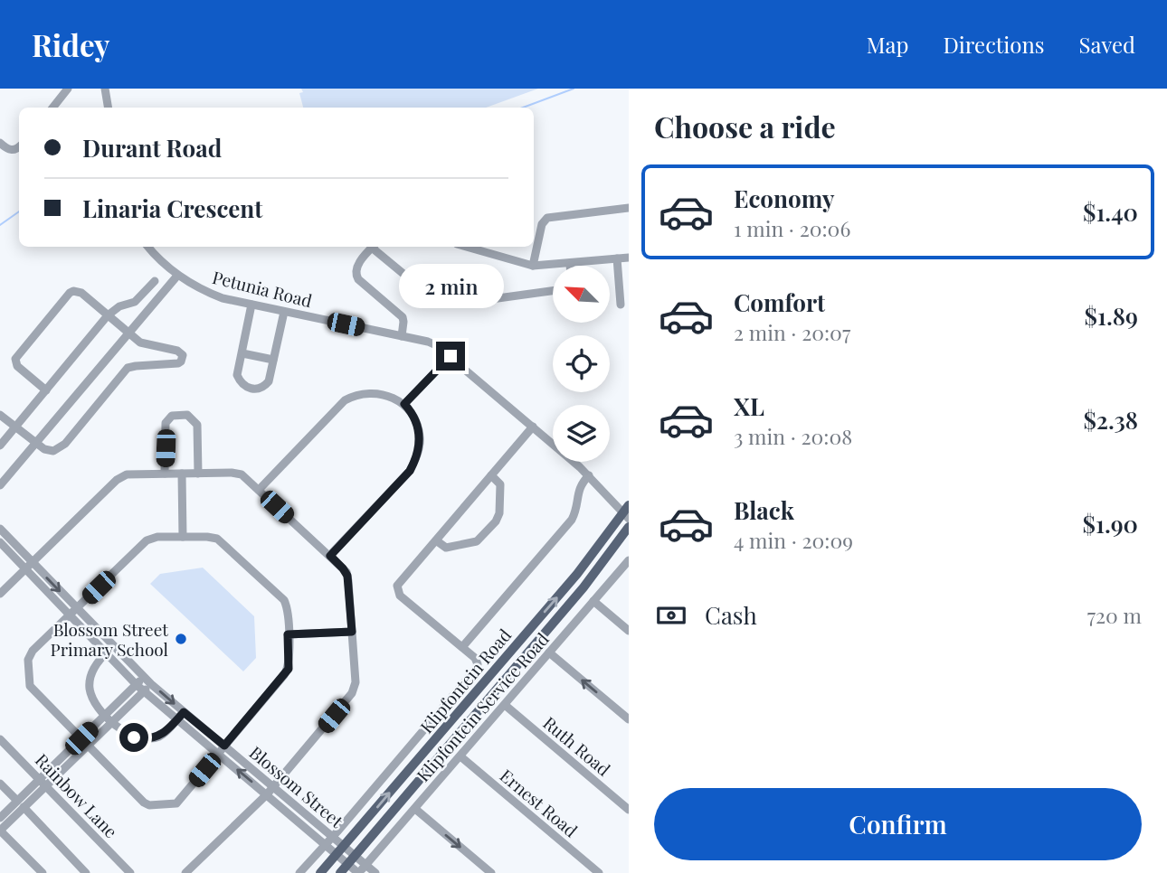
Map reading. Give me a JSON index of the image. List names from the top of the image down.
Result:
{
  "streets": {
    "main road": ["Klipfontein Road"],
    "street": [
      "Petunia Road",
      "Klipfontein Service Road",
      "Ruth Road",
      "Blossom Street",
      "Rainbow Lane",
      "Ernest Road"
    ]
  },
  "crossings": [
    ["Petunia Road", "Klipfontein Road"],
    ["Klipfontein Road", "Blossom Street"],
    ["Klipfontein Service Road", "Ruth Road"],
    ["Klipfontein Service Road", "Ernest Road"]
  ],
  "places": ["Blossom Street Primary School"],
  "north": "top left",
  "page": {
    "header": "Ridey",
    "nav": ["Map", "Directions", "Saved"],
    "heading": "Choose a ride",
    "banner": ["Durant Road", "Linaria Crescent"],
    "list": [
      {
        "name": "Economy",
        "note": "1 min · 20:06",
        "value": "$1.40"
      },
      {
        "name": "Comfort",
        "note": "2 min · 20:07",
        "value": "$1.89"
      },
      {
        "name": "XL",
        "note": "3 min · 20:08",
        "value": "$2.38"
      },
      {
        "name": "Black",
        "note": "4 min · 20:09",
        "value": "$1.90"
      }
    ],
    "bubble": "2 min",
    "pay": ["Cash", "720 m"],
    "buttons": "Confirm"
  }
}
